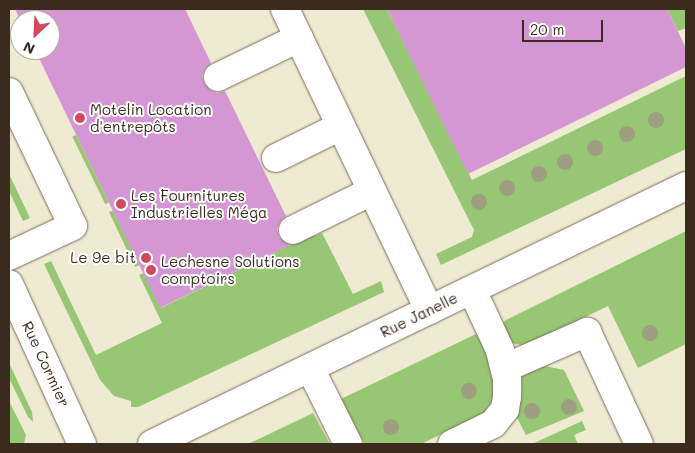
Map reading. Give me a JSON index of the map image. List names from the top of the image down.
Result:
{
  "streets": {
    "main road": ["Rue Janelle", "Rue Cormier"]
  },
  "places": [
    "Motelin Location d'entrepôts",
    "Les Fournitures Industrielles Méga",
    "Le 9e bit",
    "Lechesne Solutions comptoirs"
  ],
  "scale_bar": "20 m",
  "north": "bottom left"
}
